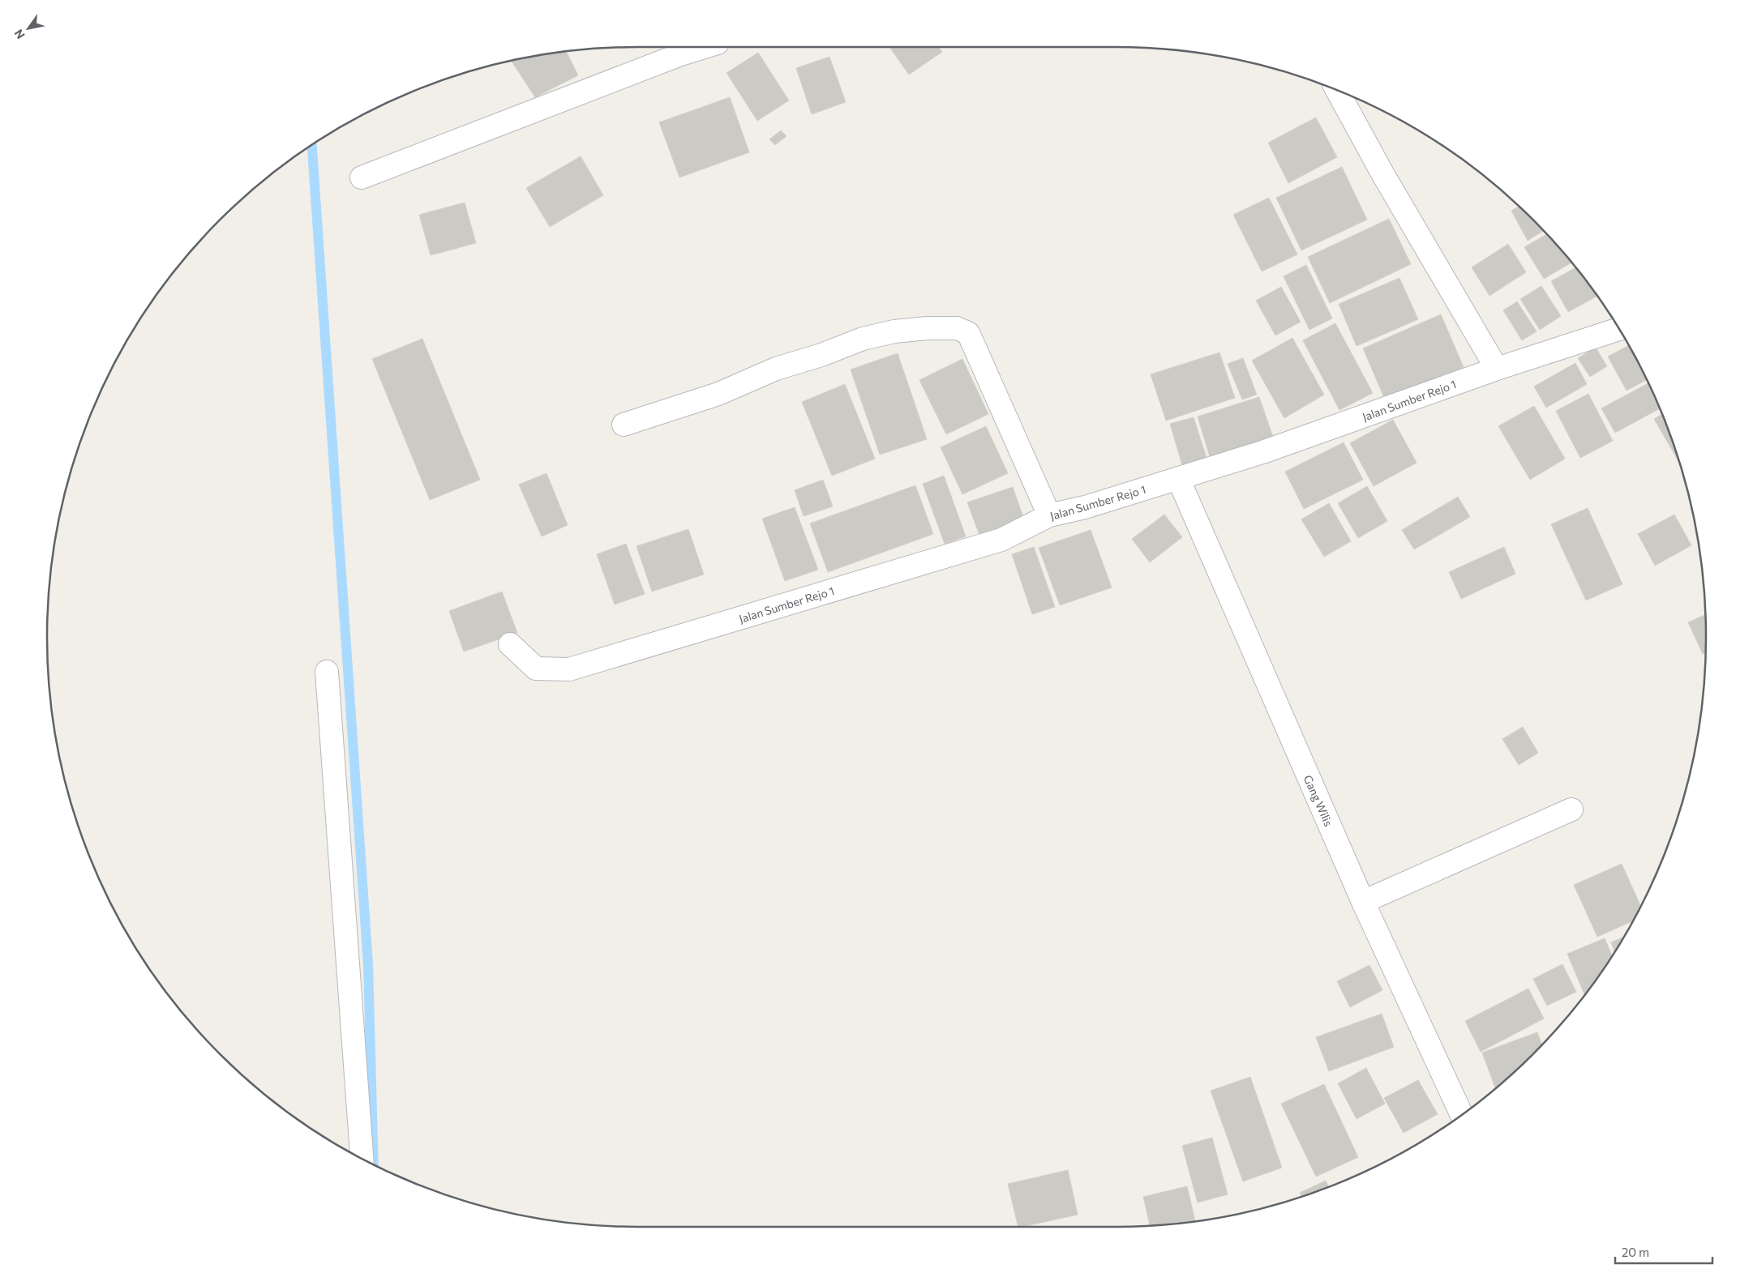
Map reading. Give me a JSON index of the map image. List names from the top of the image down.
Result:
{
  "streets": {
    "street": ["Jalan Sumber Rejo 1", "Gang Wilis"]
  },
  "crossings": [
    ["Jalan Sumber Rejo 1", "Gang Wilis"]
  ],
  "scale_bar": "20 m",
  "north": "bottom left"
}
